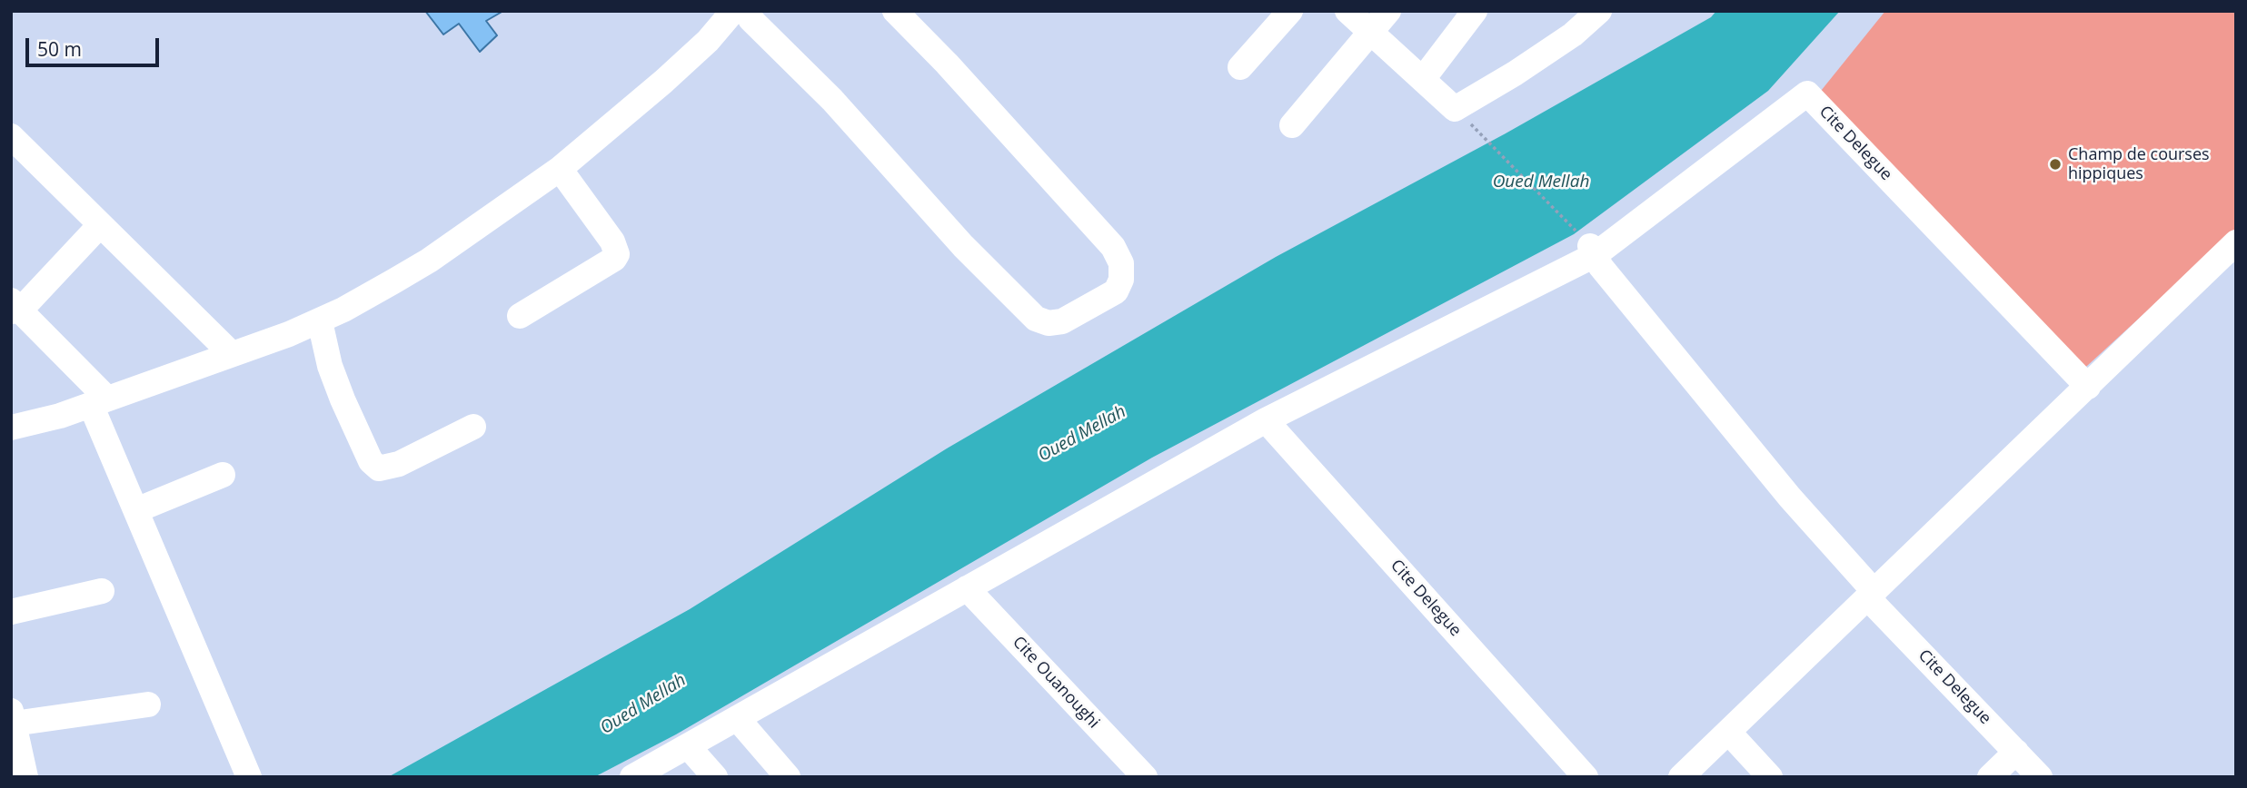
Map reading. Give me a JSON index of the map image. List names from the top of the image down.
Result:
{
  "streets": {
    "street": ["Cite Delegue", "Cite Ouanoughi"]
  },
  "water": ["Oued Mellah"],
  "places": ["Champ de courses hippiques"],
  "scale_bar": "50 m"
}
